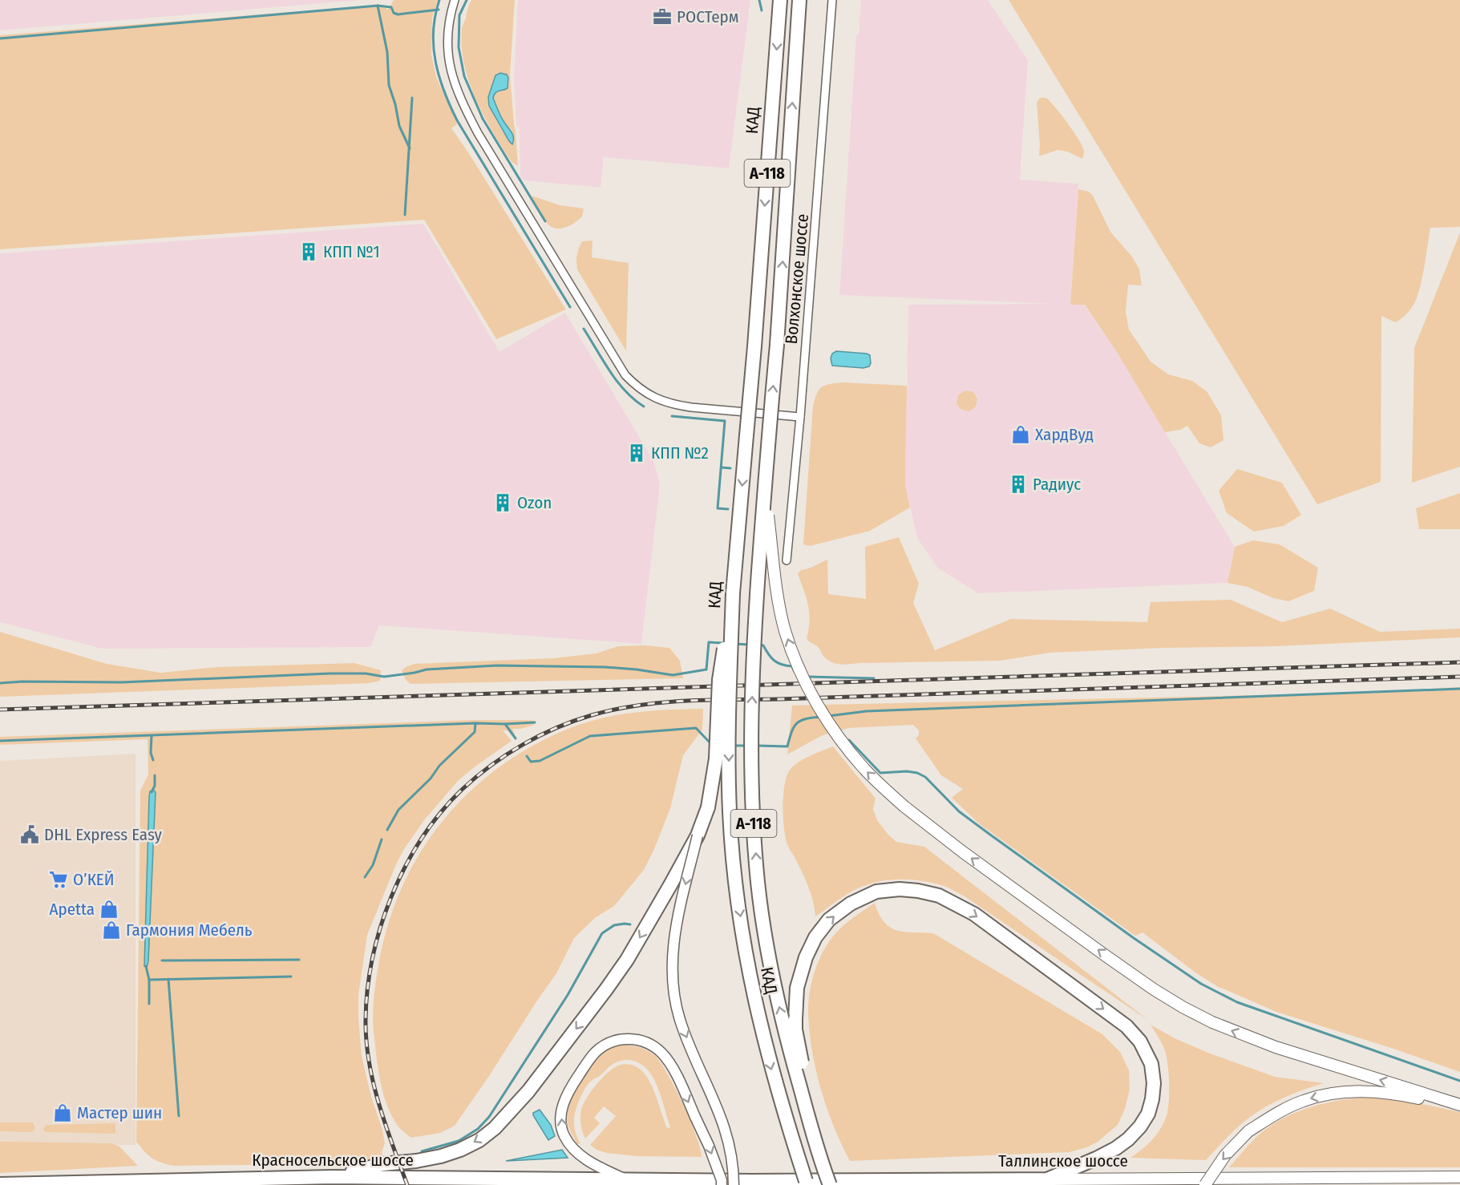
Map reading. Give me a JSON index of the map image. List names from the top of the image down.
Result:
{
  "streets": {
    "highway": [
      "КАД",
      "А-118",
      "Красносельское шоссе",
      "Таллинское шоссе"
    ],
    "street": ["Волхонское шоссе"]
  },
  "crossings": [
    ["Красносельское шоссе", "Таллинское шоссе"]
  ],
  "places": {
    "office": ["РОСТерм"],
    "building": [
      "КПП №1",
      "КПП №2",
      "Радиус",
      "Ozon"
    ],
    "shop": [
      "ХардВуд",
      "Apetta",
      "Гармония Мебель",
      "Мастер шин"
    ],
    "public building": ["DHL Express Easy"],
    "supermarket": ["О’КЕЙ"]
  }
}
